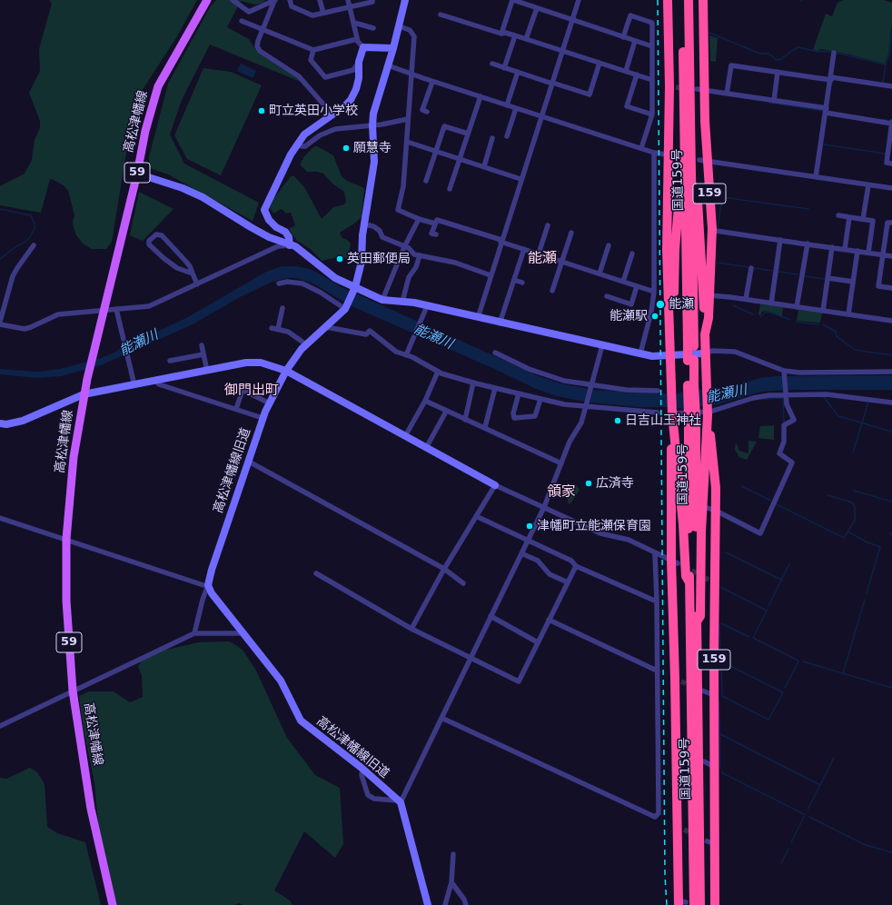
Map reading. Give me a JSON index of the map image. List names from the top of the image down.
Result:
{
  "streets": {
    "highway": ["国道159号", "159"],
    "main road": ["高松津幡線", "59"],
    "street": ["高松津幡線旧道"]
  },
  "crossings": [
    ["国道159号", "159"]
  ],
  "districts": ["能瀬", "御門出町", "領家"],
  "water": ["能瀬川"],
  "places": [
    "町立英田小学校",
    "願慧寺",
    "英田郵便局",
    "能瀬",
    "能瀬駅",
    "日吉山王神社",
    "広済寺",
    "津幡町立能瀬保育園"
  ]
}
